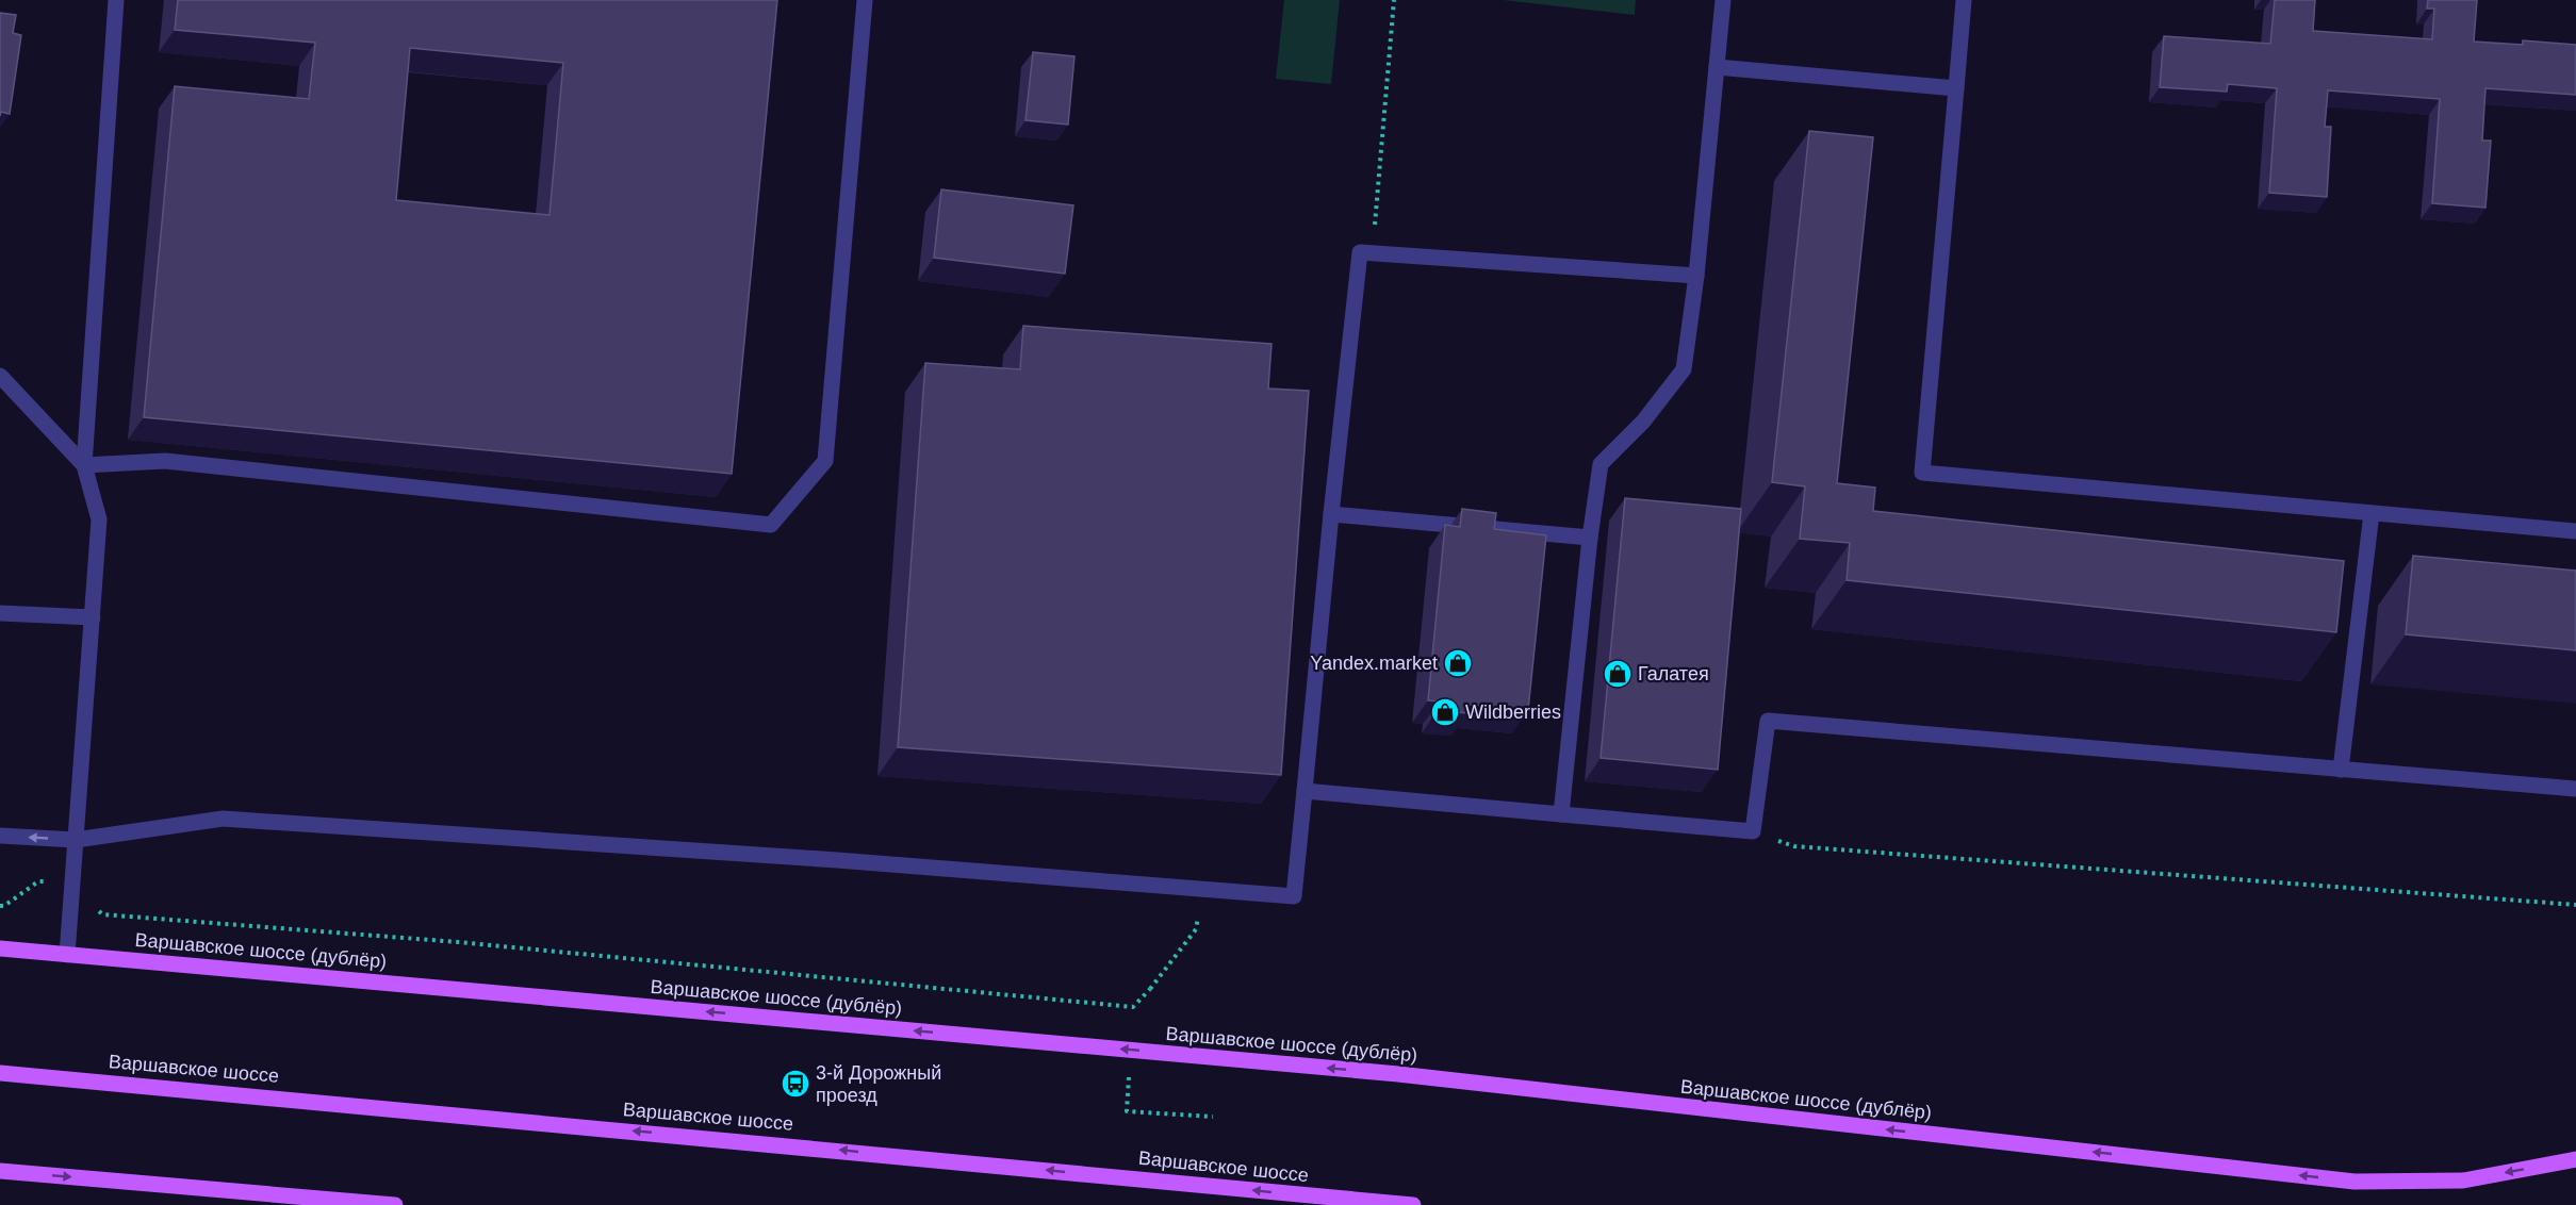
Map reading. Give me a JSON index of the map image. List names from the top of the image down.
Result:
{
  "streets": {
    "main road": ["Варшавское шоссе (дублёр)", "Варшавское шоссе"]
  },
  "one_way": ["Варшавское шоссе (дублёр)", "Варшавское шоссе"],
  "places": {
    "shop": ["Yandex.market", "Галатея", "Wildberries"],
    "bus stop": ["3-й Дорожный проезд"]
  }
}
